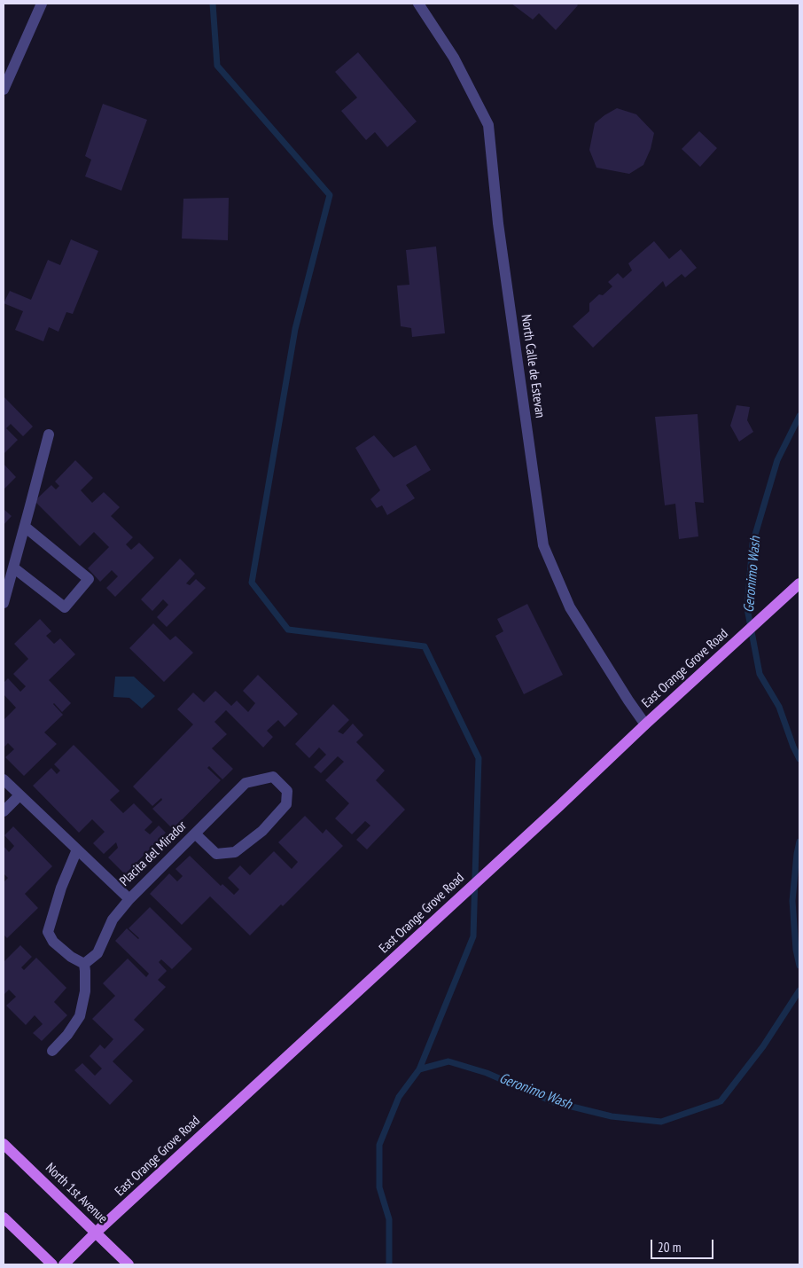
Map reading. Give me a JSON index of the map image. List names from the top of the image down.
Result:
{
  "streets": {
    "main road": ["East Orange Grove Road", "North 1st Avenue"],
    "street": ["North Calle de Estevan", "Placita del Mirador"]
  },
  "crossings": [
    ["North Calle de Estevan", "East Orange Grove Road"],
    ["East Orange Grove Road", "North 1st Avenue"]
  ],
  "water": ["Geronimo Wash"],
  "scale_bar": "20 m"
}
